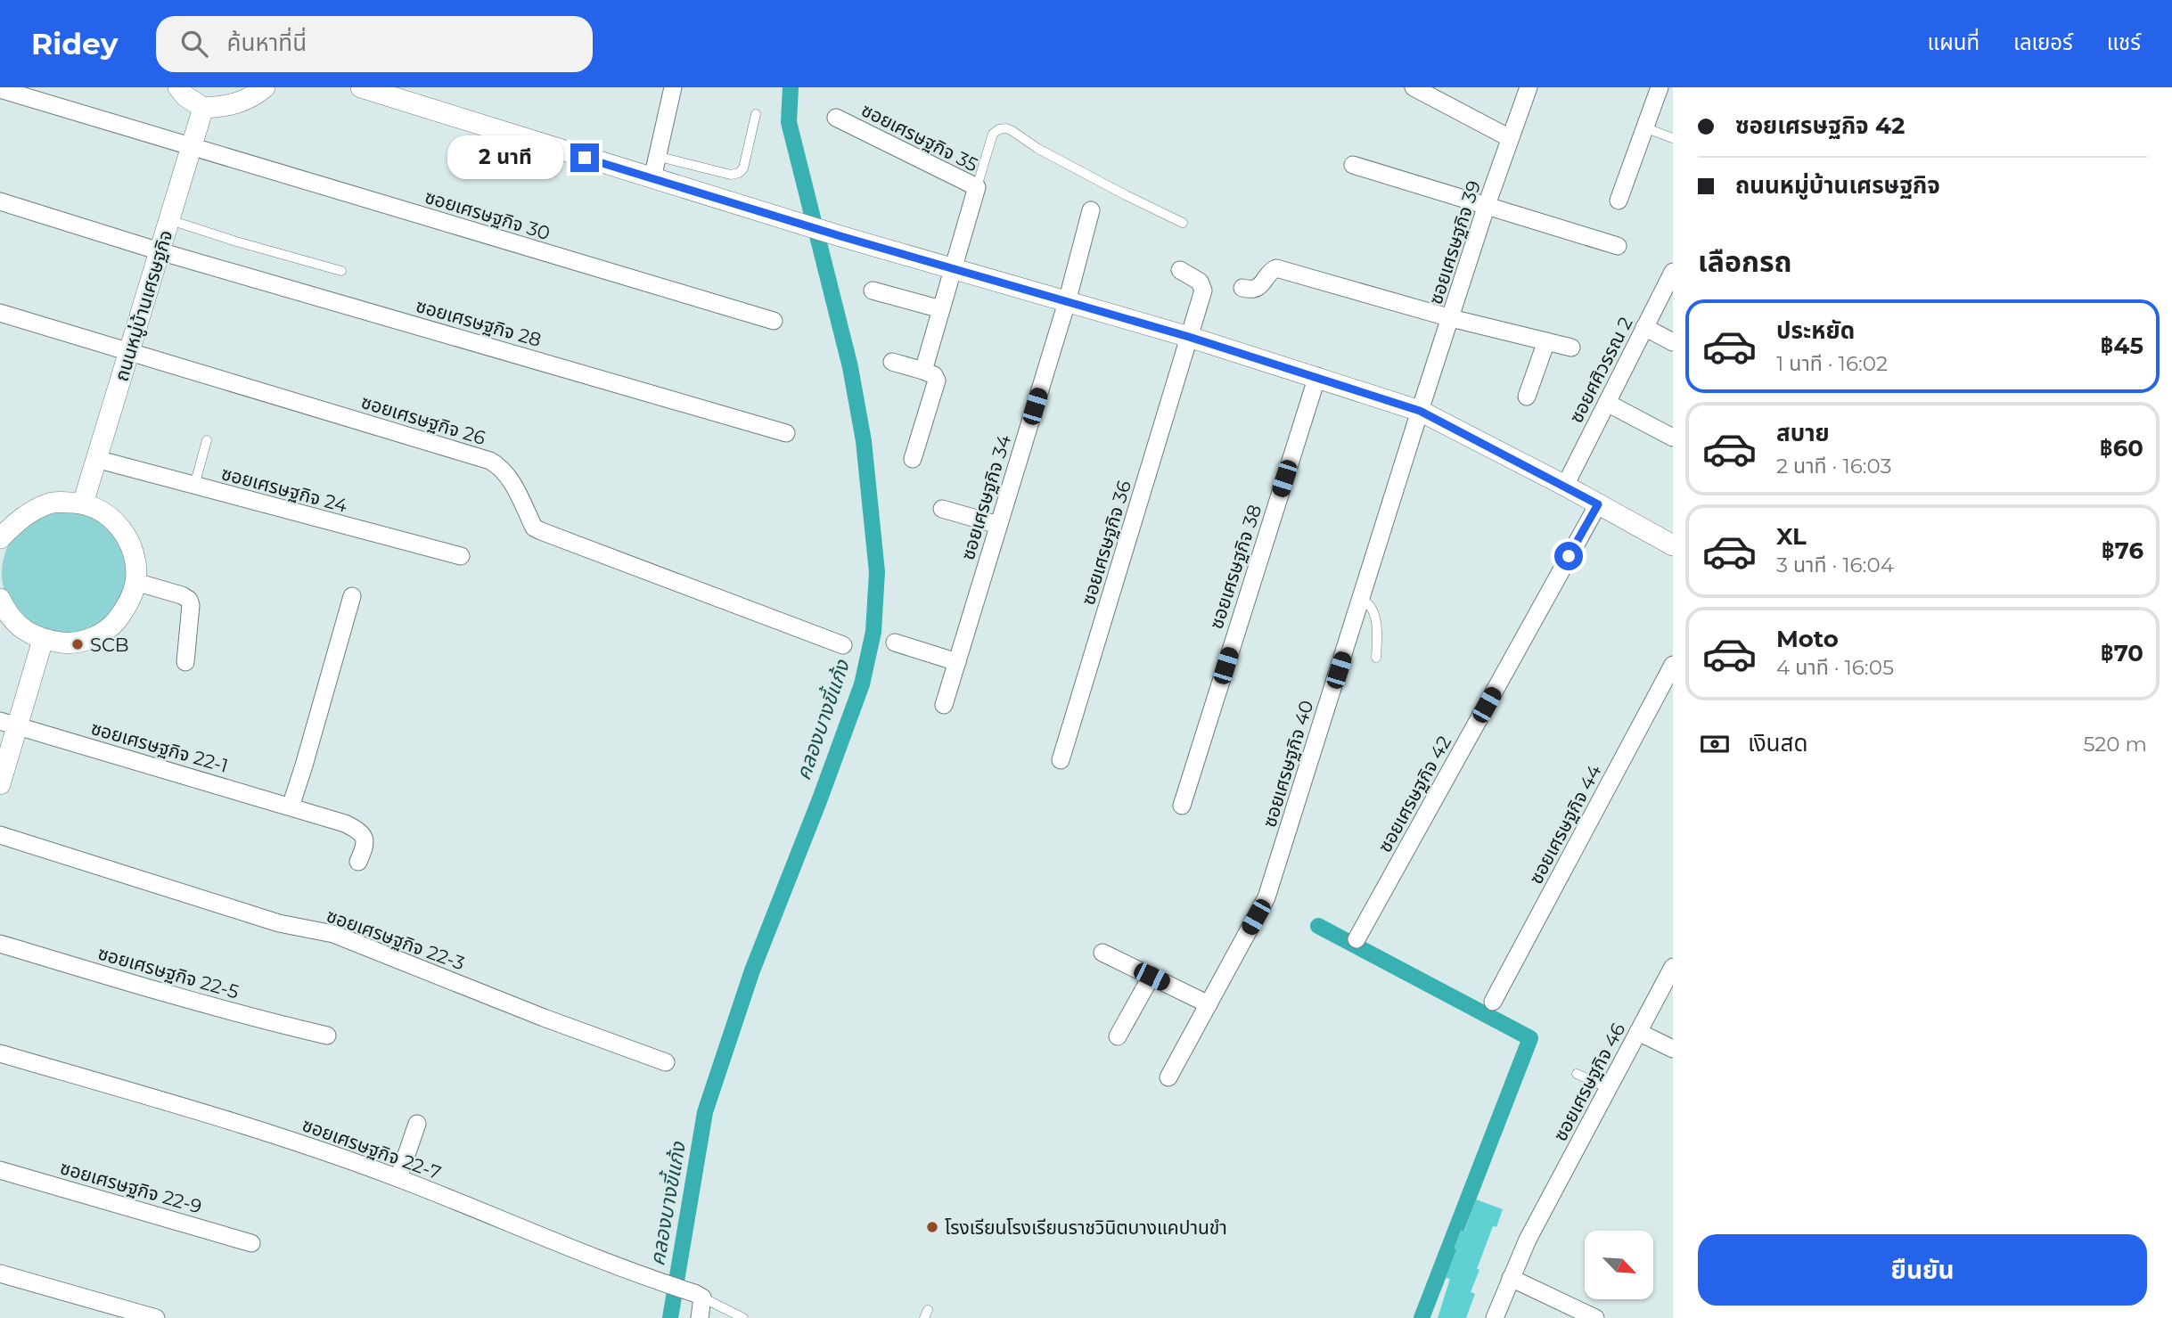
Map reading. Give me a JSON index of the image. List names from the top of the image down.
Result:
{
  "streets": {
    "street": [
      "ซอยเศรษฐกิจ 35",
      "ซอยเศรษฐกิจ 30",
      "ซอยเศรษฐกิจ 39",
      "ถนนหมู่บ้านเศรษฐกิจ",
      "ซอยเศรษฐกิจ 28",
      "ซอยศศิวรรณ 2",
      "ซอยเศรษฐกิจ 26",
      "ซอยเศรษฐกิจ 24",
      "ซอยเศรษฐกิจ 34",
      "ซอยเศรษฐกิจ 36",
      "ซอยเศรษฐกิจ 38",
      "ซอยเศรษฐกิจ 22-1",
      "ซอยเศรษฐกิจ 40",
      "ซอยเศรษฐกิจ 42",
      "ซอยเศรษฐกิจ 44",
      "ซอยเศรษฐกิจ 22-3",
      "ซอยเศรษฐกิจ 22-5",
      "ซอยเศรษฐกิจ 46",
      "ซอยเศรษฐกิจ 22-7",
      "ซอยเศรษฐกิจ 22-9"
    ]
  },
  "crossings": [
    ["ซอยเศรษฐกิจ 30", "ถนนหมู่บ้านเศรษฐกิจ"],
    ["ซอยเศรษฐกิจ 39", "ซอยเศรษฐกิจ 40"],
    ["ถนนหมู่บ้านเศรษฐกิจ", "ซอยเศรษฐกิจ 28"],
    ["ถนนหมู่บ้านเศรษฐกิจ", "ซอยเศรษฐกิจ 26"],
    ["ถนนหมู่บ้านเศรษฐกิจ", "ซอยเศรษฐกิจ 24"]
  ],
  "water": ["คลองบางขี้แก้ง"],
  "places": ["SCB", "โรงเรียนโรงเรียนราชวินิตบางแคปานขำ"],
  "north": "bottom right",
  "page": {
    "header": "Ridey",
    "search": "ค้นหาที่นี่",
    "nav": ["แผนที่", "เลเยอร์", "แชร์"],
    "banner": ["ซอยเศรษฐกิจ 42", "ถนนหมู่บ้านเศรษฐกิจ"],
    "bubble": "2 นาที",
    "heading": "เลือกรถ",
    "list": [
      {
        "name": "ประหยัด",
        "note": "1 นาที · 16:02",
        "value": "฿45"
      },
      {
        "name": "สบาย",
        "note": "2 นาที · 16:03",
        "value": "฿60"
      },
      {
        "name": "XL",
        "note": "3 นาที · 16:04",
        "value": "฿76"
      },
      {
        "name": "Moto",
        "note": "4 นาที · 16:05",
        "value": "฿70"
      }
    ],
    "pay": ["เงินสด", "520 m"],
    "buttons": "ยืนยัน"
  }
}
